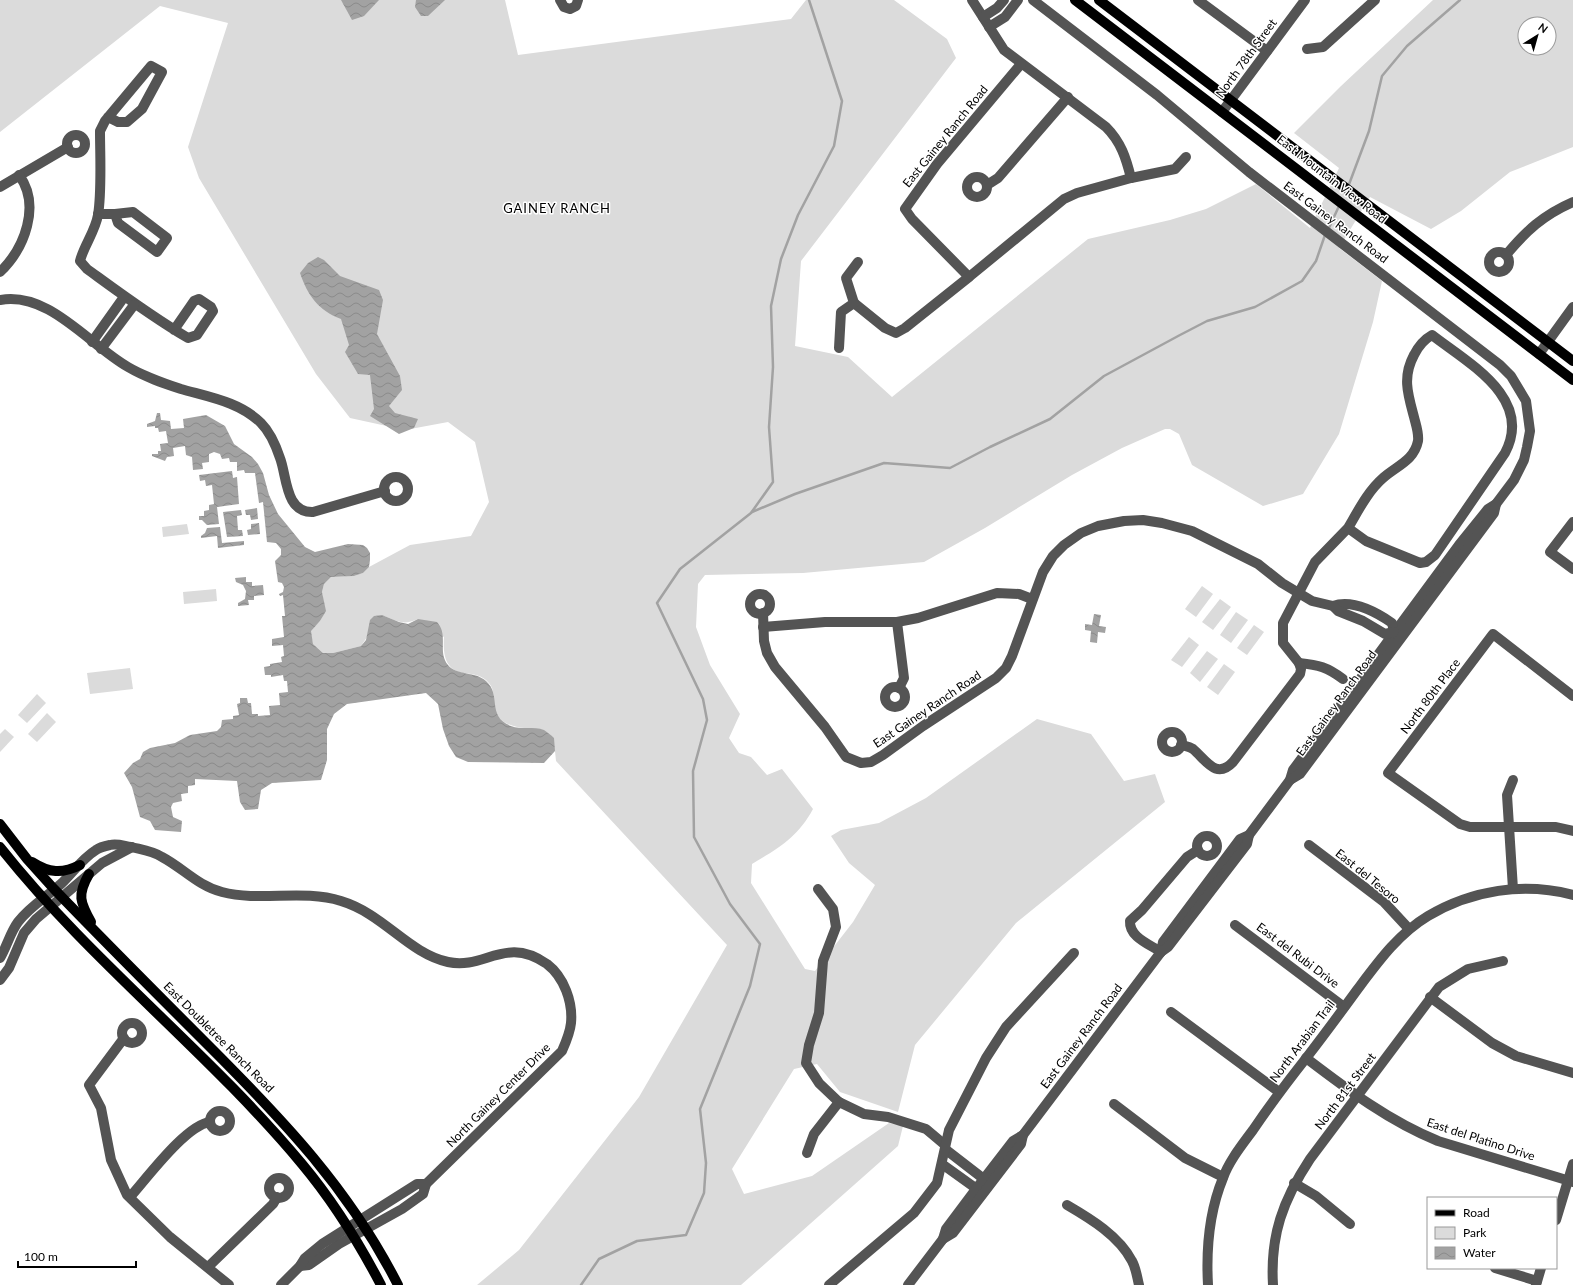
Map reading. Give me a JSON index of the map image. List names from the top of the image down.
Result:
{
  "streets": {
    "main road": ["East Mountain View Road", "East Doubletree Ranch Road"],
    "street": [
      "North 78th Street",
      "East Gainey Ranch Road",
      "North 80th Place",
      "East del Tesoro",
      "East del Rubi Drive",
      "North Arabian Trail",
      "North 81st Street",
      "North Gainey Center Drive",
      "East del Platino Drive"
    ]
  },
  "crossings": [
    ["North 78th Street", "East Mountain View Road"],
    ["East del Tesoro", "North Arabian Trail"],
    ["East del Rubi Drive", "North Arabian Trail"],
    ["East Doubletree Ranch Road", "North Gainey Center Drive"],
    ["North Arabian Trail", "East del Platino Drive"],
    ["North 81st Street", "East del Platino Drive"]
  ],
  "districts": ["GAINEY RANCH"],
  "legend": ["Road", "Park", "Water"],
  "scale_bar": "100 m",
  "north": "top right"
}
